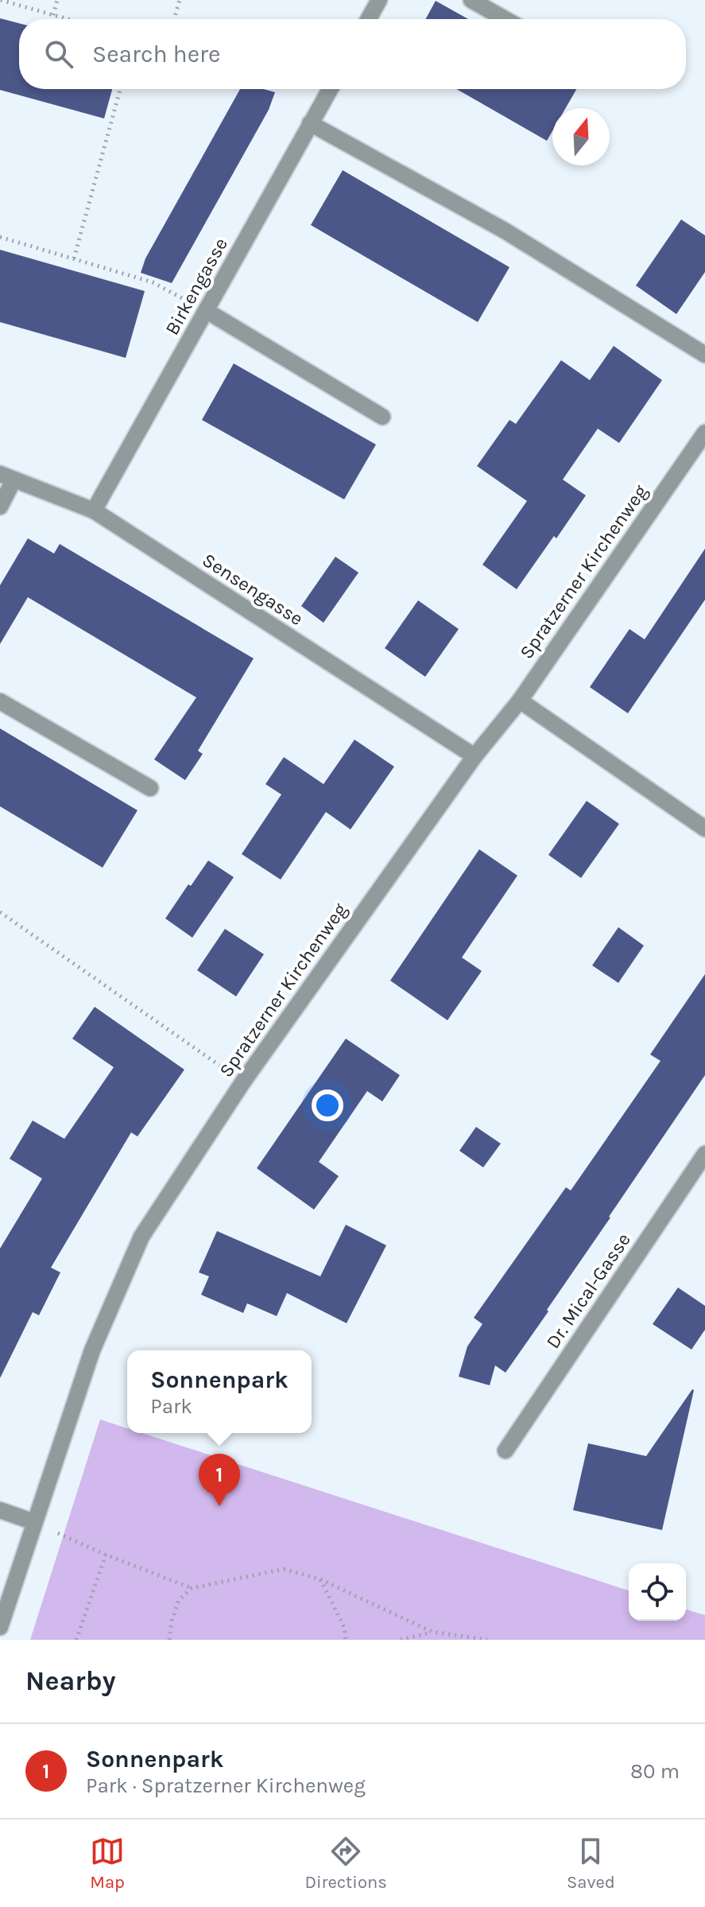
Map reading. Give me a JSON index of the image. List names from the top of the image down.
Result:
{
  "streets": {
    "street": [
      "Birkengasse",
      "Spratzerner Kirchenweg",
      "Sensengasse",
      "Dr. Mical-Gasse"
    ]
  },
  "crossings": [
    ["Birkengasse", "Sensengasse"],
    ["Spratzerner Kirchenweg", "Sensengasse"]
  ],
  "north": "top",
  "page": {
    "search": "Search here",
    "popup": ["Sonnenpark", "Park"],
    "pins": "1",
    "heading": "Nearby",
    "list": [
      {
        "mark": "1",
        "name": "Sonnenpark",
        "note": "Park · Spratzerner Kirchenweg",
        "value": "80 m"
      }
    ],
    "nav": ["Map", "Directions", "Saved"]
  }
}
